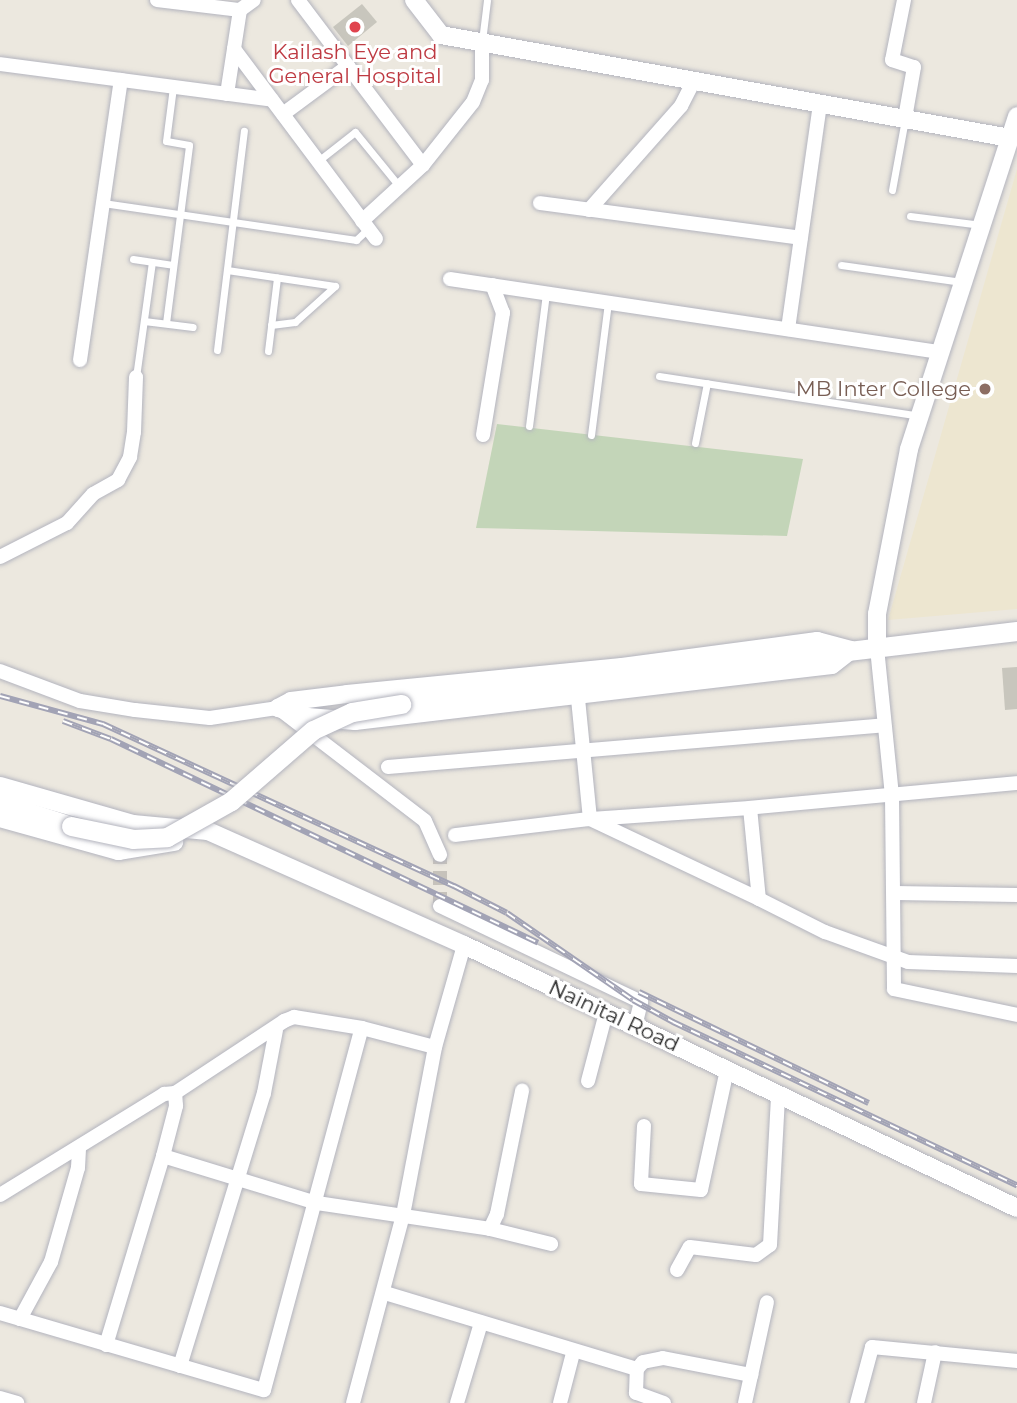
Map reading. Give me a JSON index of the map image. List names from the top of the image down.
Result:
{
  "streets": {
    "street": ["Nainital Road"]
  },
  "places": ["Kailash Eye and General Hospital", "MB Inter College"]
}
